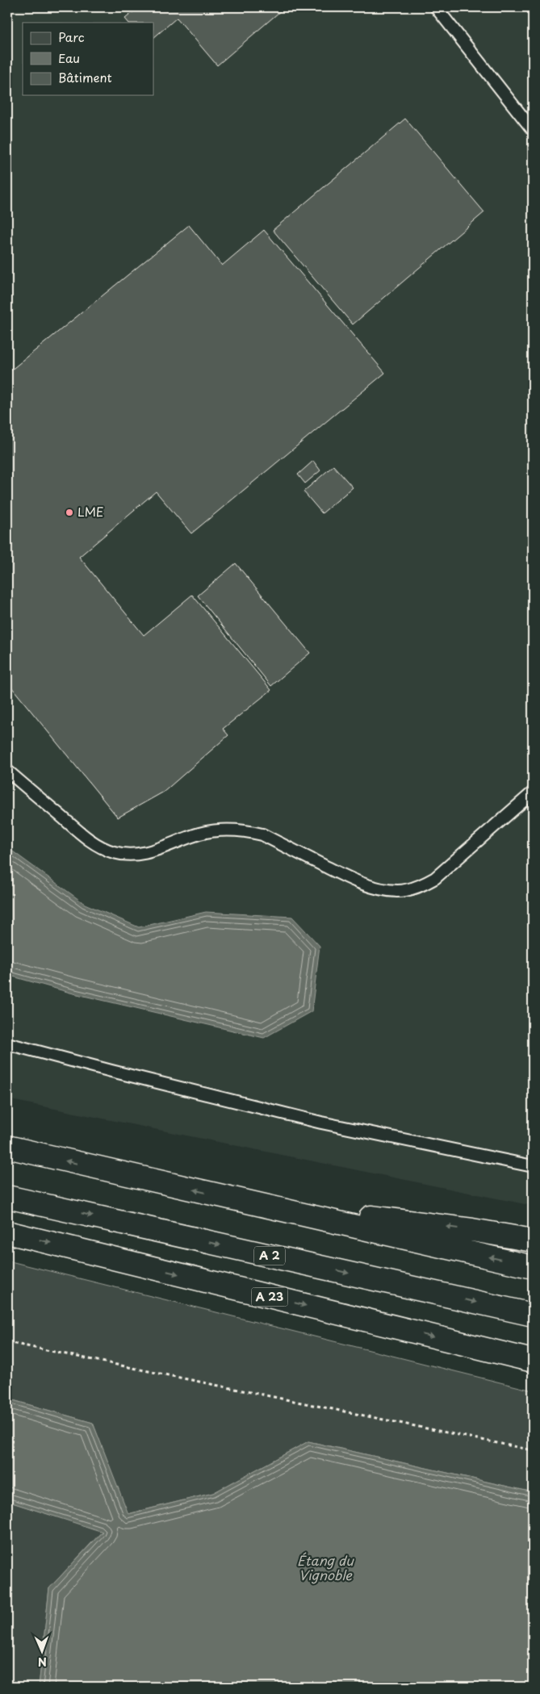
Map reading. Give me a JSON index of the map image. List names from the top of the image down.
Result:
{
  "streets": {
    "highway": ["A 2", "A 23"]
  },
  "water": ["Étang du Vignoble"],
  "places": ["LME"],
  "legend": ["Parc", "Eau", "Bâtiment"],
  "north": "bottom"
}
